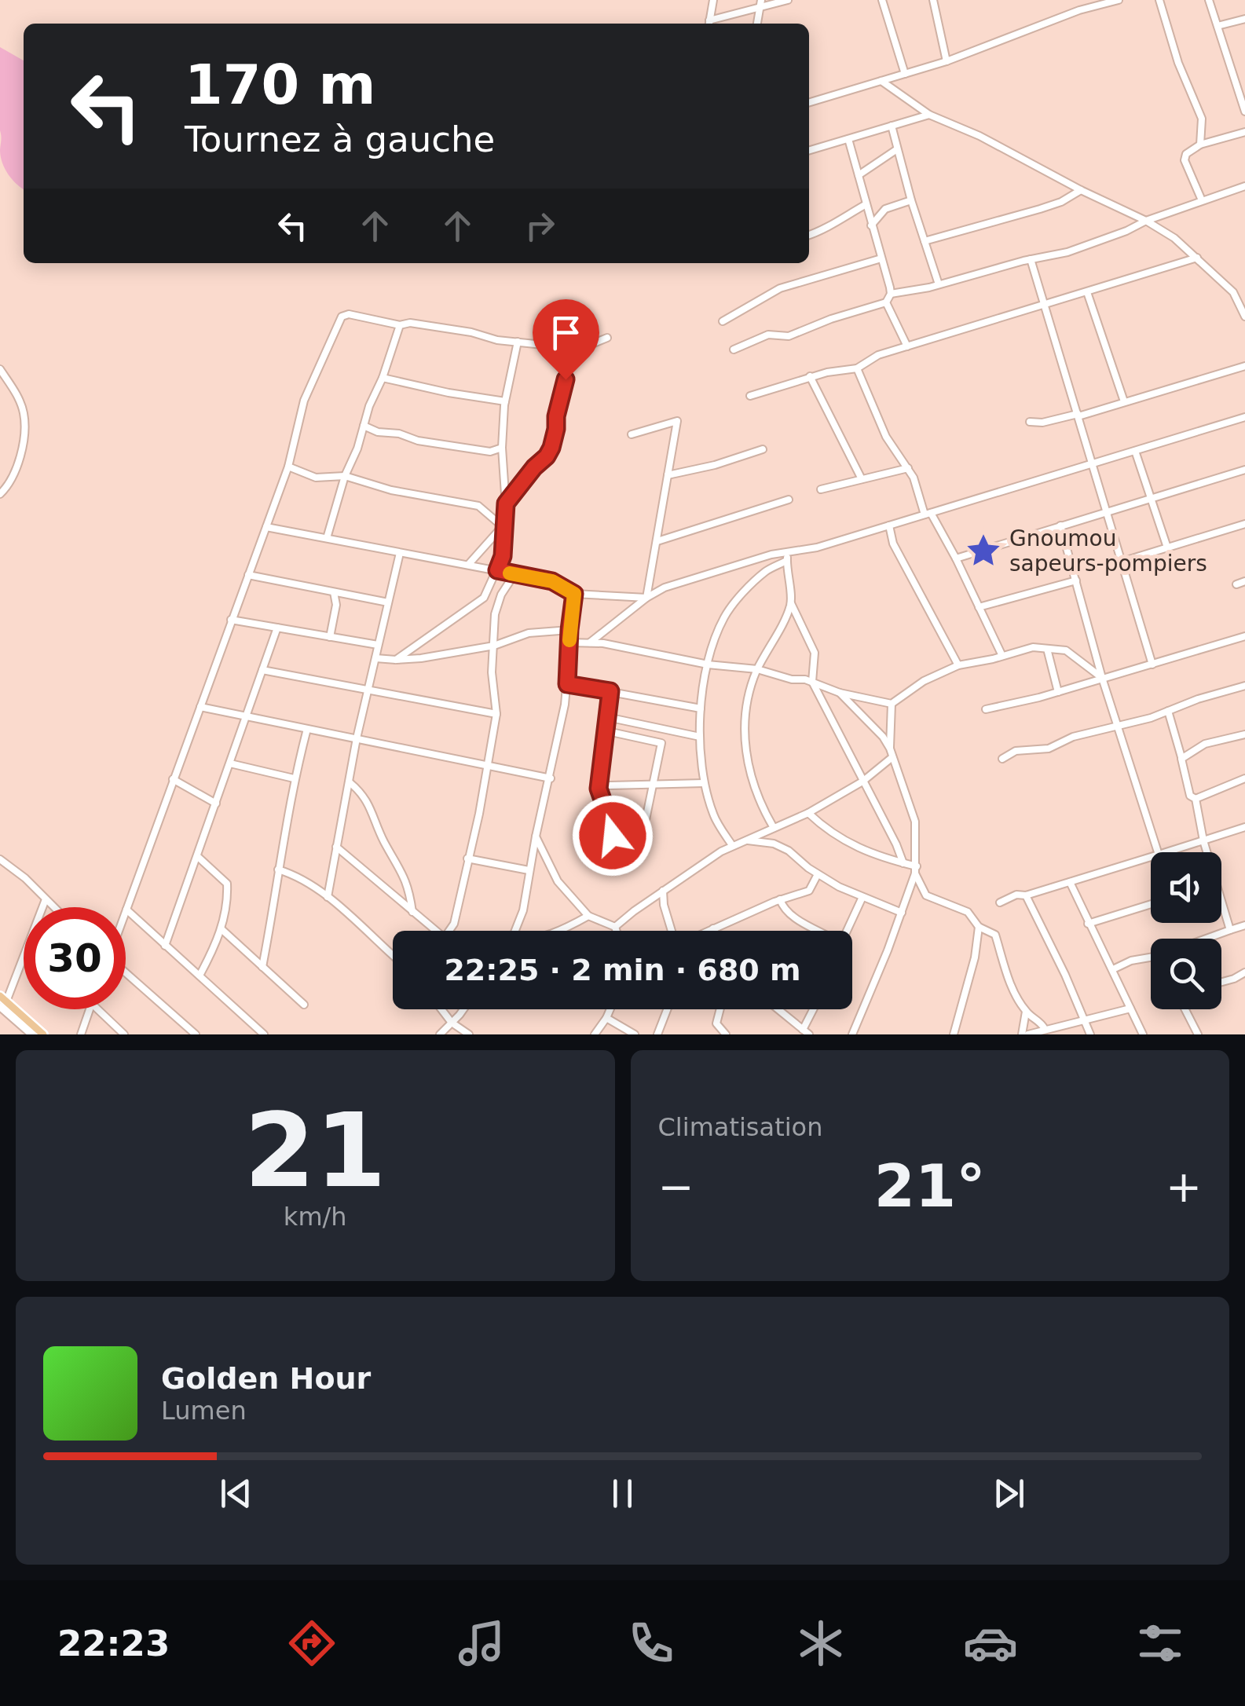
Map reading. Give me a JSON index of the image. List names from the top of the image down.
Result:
{
  "places": {
    "place": ["Gnoumou sapeurs-pompiers"]
  },
  "page": {
    "turn": ["170 m", "Tournez à gauche"],
    "limit": "30",
    "trip": "22:25 · 2 min · 680 m",
    "tile": [
      ["21", "km/h"],
      "Climatisation"
    ],
    "heat": ["−", "21°", "+"],
    "song": ["Golden Hour", "Lumen"],
    "tabs": "22:23"
  }
}
